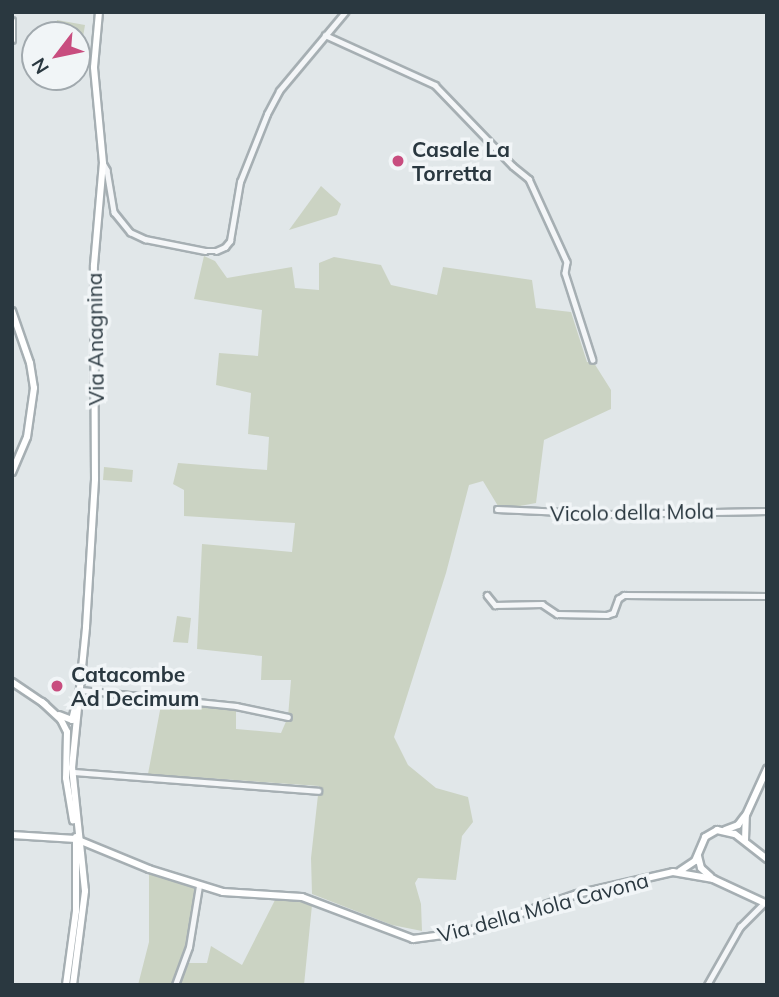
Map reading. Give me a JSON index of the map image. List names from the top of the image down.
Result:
{
  "streets": {
    "main road": ["Via Anagnina", "Via della Mola Cavona"],
    "street": ["Vicolo della Mola"]
  },
  "crossings": [
    ["Via Anagnina", "Via della Mola Cavona"]
  ],
  "places": ["Casale La Torretta", "Catacombe Ad Decimum"],
  "north": "bottom left"
}
